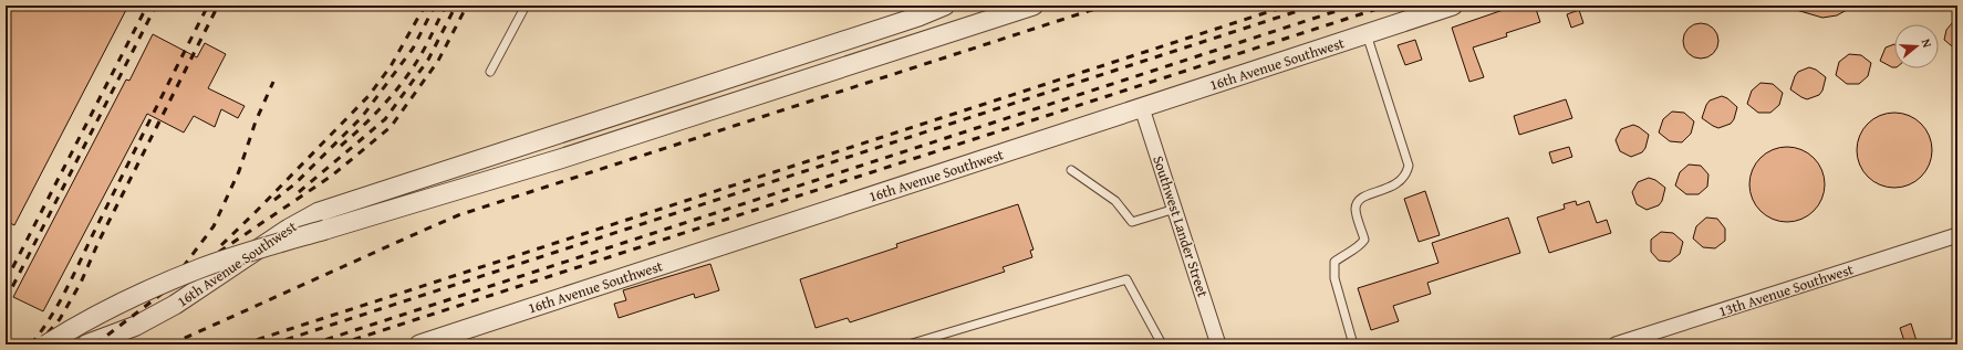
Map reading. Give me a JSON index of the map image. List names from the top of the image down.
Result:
{
  "streets": {
    "street": ["16th Avenue Southwest", "Southwest Lander Street", "13th Avenue Southwest"]
  },
  "crossings": [
    ["16th Avenue Southwest", "Southwest Lander Street"]
  ],
  "north": "right"
}
